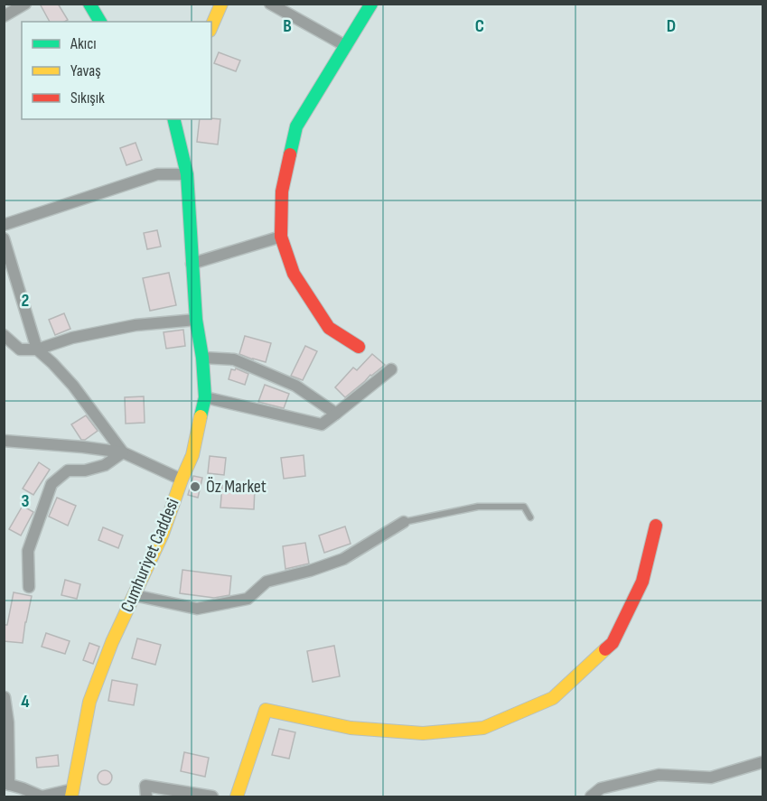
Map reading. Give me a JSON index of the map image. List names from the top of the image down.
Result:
{
  "streets": {
    "street": ["Cumhuriyet Caddesi"]
  },
  "places": ["Öz Market"],
  "legend": ["Akıcı", "Yavaş", "Sıkışık"],
  "grid": {
    "columns": ["B", "C", "D"],
    "rows": ["2", "3", "4"]
  }
}
